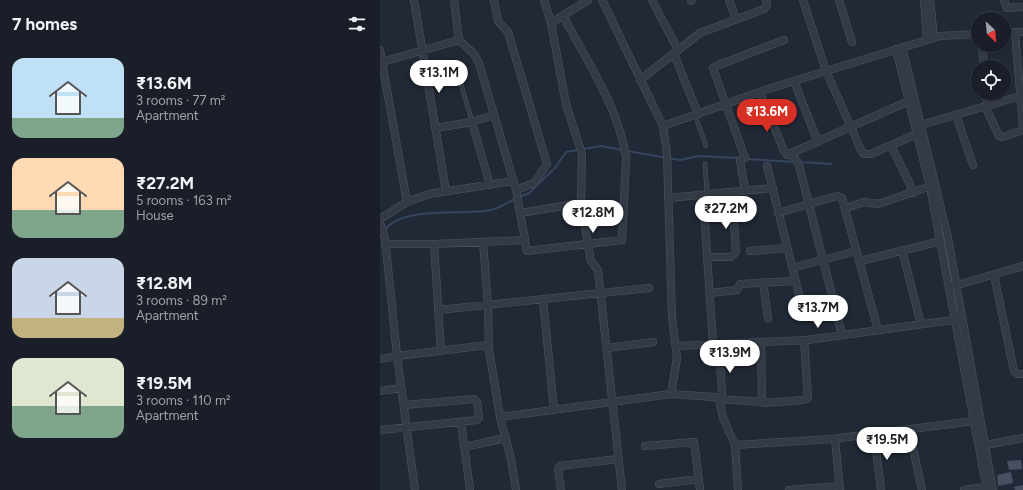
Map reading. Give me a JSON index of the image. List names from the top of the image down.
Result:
{
  "north": "bottom right",
  "page": {
    "heading": "7 homes",
    "list": [
      {
        "name": "₹13.6M",
        "note": "3 rooms · 77 m² · Apartment"
      },
      {
        "name": "₹27.2M",
        "note": "5 rooms · 163 m² · House"
      },
      {
        "name": "₹12.8M",
        "note": "3 rooms · 89 m² · Apartment"
      },
      {
        "name": "₹19.5M",
        "note": "3 rooms · 110 m² · Apartment"
      }
    ],
    "price": [
      "₹13.1M",
      "₹13.6M",
      "₹27.2M",
      "₹12.8M",
      "₹13.7M",
      "₹13.9M",
      "₹19.5M"
    ]
  }
}
